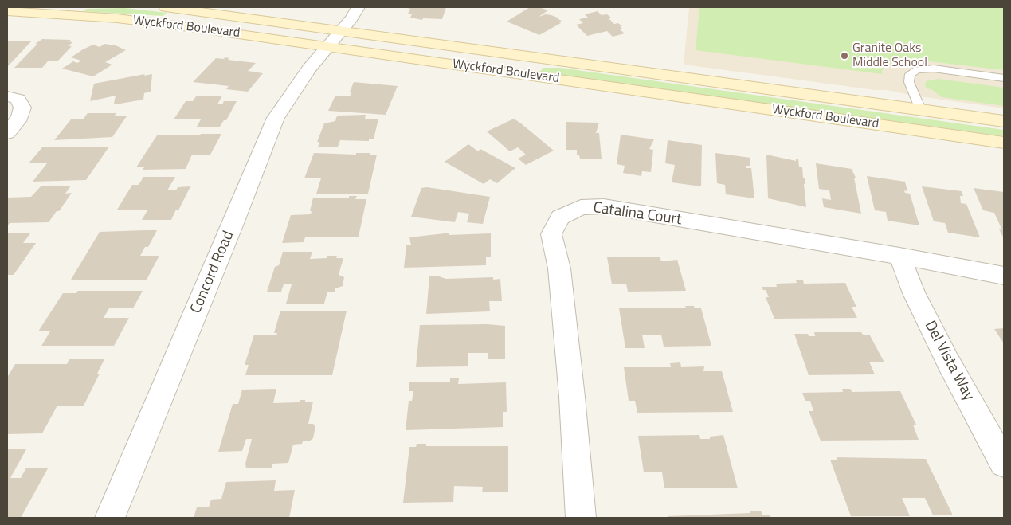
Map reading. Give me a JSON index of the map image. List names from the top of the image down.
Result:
{
  "streets": {
    "street": [
      "Wyckford Boulevard",
      "Catalina Court",
      "Concord Road",
      "Del Vista Way"
    ]
  },
  "crossings": [
    ["Wyckford Boulevard", "Concord Road"],
    ["Catalina Court", "Del Vista Way"]
  ],
  "places": ["Granite Oaks Middle School"]
}
